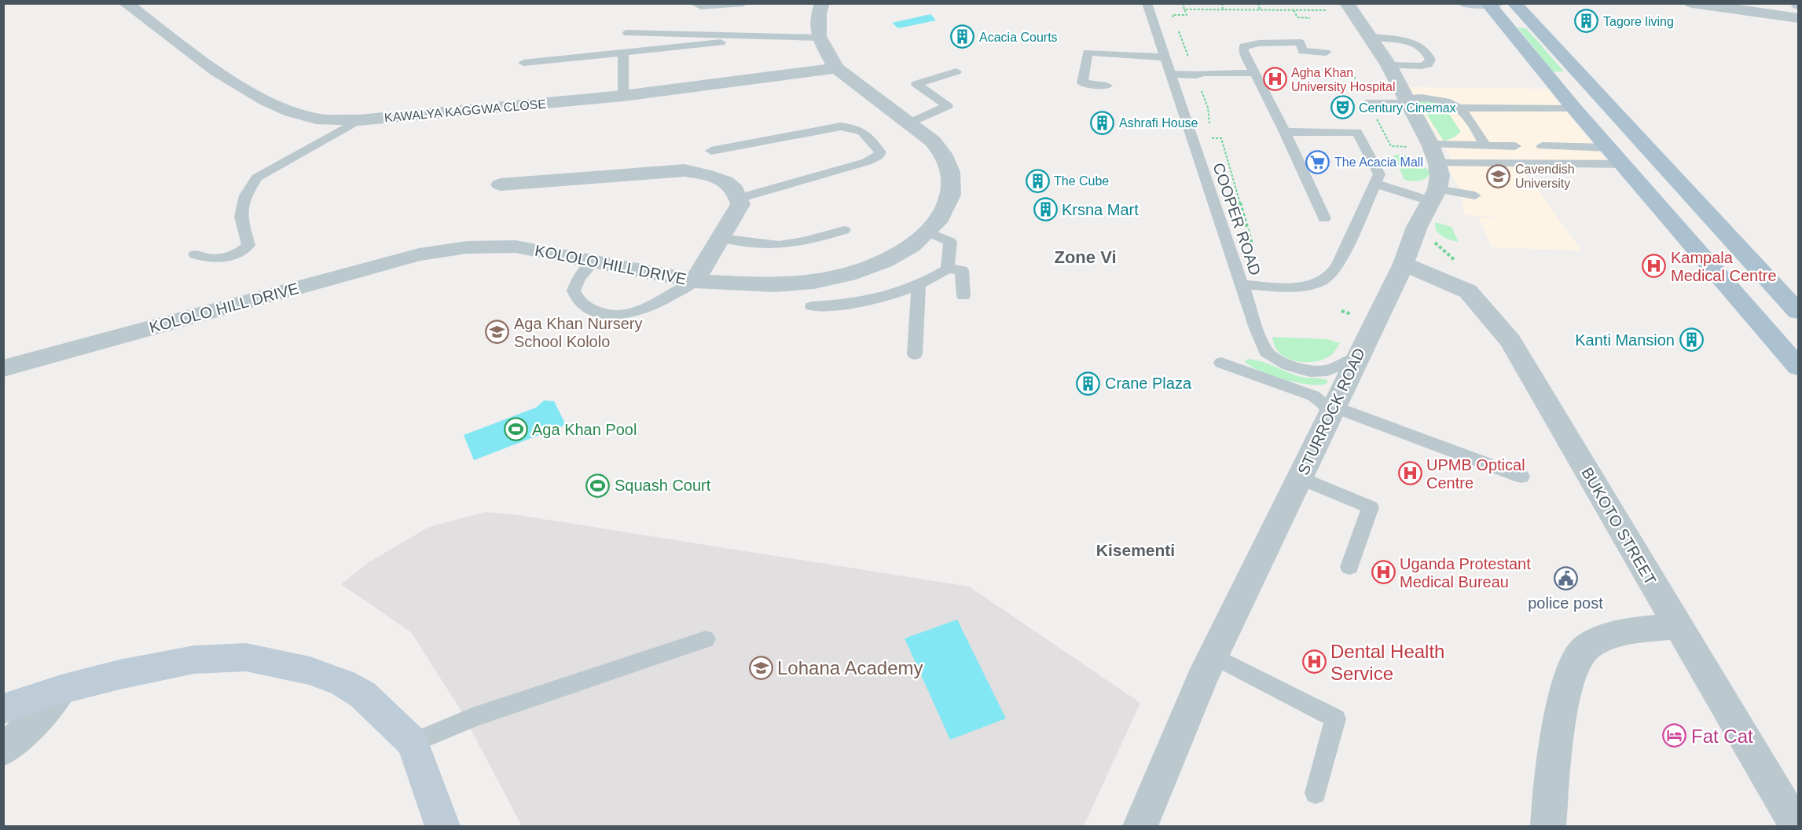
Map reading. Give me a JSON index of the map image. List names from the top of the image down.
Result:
{
  "streets": {
    "street": [
      "KAWALYA KAGGWA CLOSE",
      "KOLOLO HILL DRIVE",
      "STURROCK ROAD",
      "BUKOTO STREET"
    ],
    "lane": ["COOPER ROAD"]
  },
  "crossings": [
    ["KAWALYA KAGGWA CLOSE", "KOLOLO HILL DRIVE"],
    ["COOPER ROAD", "STURROCK ROAD"],
    ["STURROCK ROAD", "BUKOTO STREET"]
  ],
  "districts": ["Zone Vi", "Kisementi"],
  "places": {
    "building": [
      "Tagore living",
      "Acacia Courts",
      "Ashrafi House",
      "The Cube",
      "Krsna Mart",
      "Kanti Mansion",
      "Crane Plaza"
    ],
    "hospital": [
      "Agha Khan University Hospital",
      "Kampala Medical Centre",
      "UPMB Optical Centre",
      "Uganda Protestant Medical Bureau",
      "Dental Health Service"
    ],
    "theatre": ["Century Cinemax"],
    "supermarket": ["The Acacia Mall"],
    "school or university": ["Cavendish University", "Aga Khan Nursery School Kololo", "Lohana Academy"],
    "sports": ["Aga Khan Pool", "Squash Court"],
    "public building": ["police post"],
    "hotel": ["Fat Cat"]
  }
}
